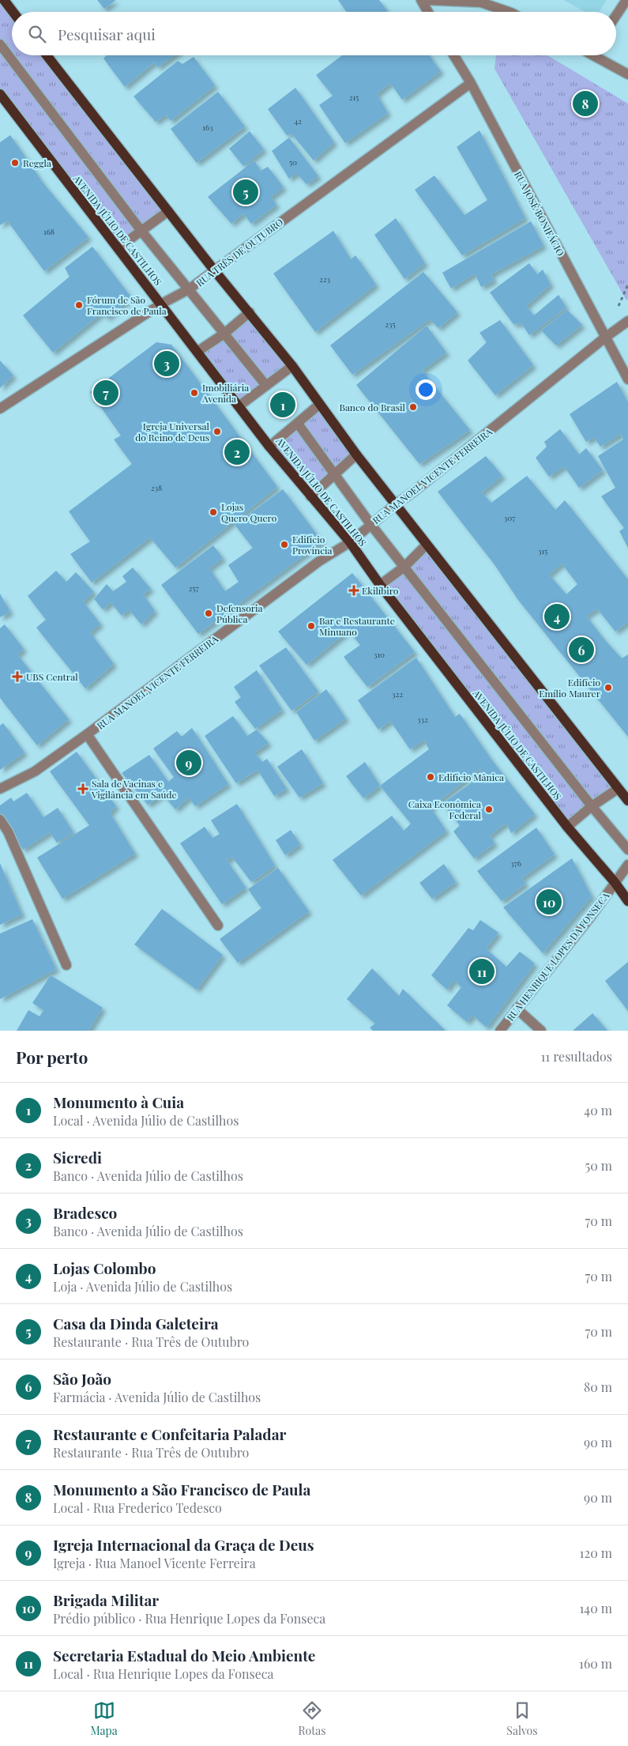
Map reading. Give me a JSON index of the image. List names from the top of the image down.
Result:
{
  "streets": {
    "main road": ["AVENIDA JÚLIO DE CASTILHOS"],
    "street": [
      "RUA JOSÉ BONIFÁCIO",
      "RUA TRÊS DE OUTUBRO",
      "RUA MANOEL VICENTE FERREIRA",
      "RUA HENRIQUE LOPES DA FONSECA"
    ]
  },
  "crossings": [
    ["RUA JOSÉ BONIFÁCIO", "RUA TRÊS DE OUTUBRO"],
    ["RUA JOSÉ BONIFÁCIO", "RUA MANOEL VICENTE FERREIRA"],
    ["AVENIDA JÚLIO DE CASTILHOS", "RUA TRÊS DE OUTUBRO"],
    ["AVENIDA JÚLIO DE CASTILHOS", "RUA MANOEL VICENTE FERREIRA"],
    ["AVENIDA JÚLIO DE CASTILHOS", "RUA HENRIQUE LOPES DA FONSECA"]
  ],
  "places": {
    "other": [
      "Reggla",
      "Fórum de São Francisco de Paula",
      "Imobiliária Avenida",
      "Banco do Brasil",
      "Igreja Universal do Reino de Deus",
      "Lojas Quero Quero",
      "Edifício Província",
      "Defensoria Pública",
      "Bar e Restaurante Minuano",
      "Edifício Emílio Maurer",
      "Edifício Mânica",
      "Caixa Econômica Federal"
    ],
    "health": ["Ekilíbiro", "UBS Central", "Sala de Vacinas e Vigilância em Saúde"]
  },
  "house_numbers": [
    "215",
    "42",
    "163",
    "50",
    "168",
    "223",
    "235",
    "238",
    "307",
    "315",
    "257",
    "310",
    "322",
    "332",
    "376"
  ],
  "page": {
    "search": "Pesquisar aqui",
    "pins": [
      "8",
      "5",
      "3",
      "7",
      "1",
      "2",
      "4",
      "6",
      "9",
      "10",
      "11"
    ],
    "heading": ["Por perto", "11 resultados"],
    "list": [
      {
        "mark": "1",
        "name": "Monumento à Cuia",
        "note": "Local · Avenida Júlio de Castilhos",
        "value": "40 m"
      },
      {
        "mark": "2",
        "name": "Sicredi",
        "note": "Banco · Avenida Júlio de Castilhos",
        "value": "50 m"
      },
      {
        "mark": "3",
        "name": "Bradesco",
        "note": "Banco · Avenida Júlio de Castilhos",
        "value": "70 m"
      },
      {
        "mark": "4",
        "name": "Lojas Colombo",
        "note": "Loja · Avenida Júlio de Castilhos",
        "value": "70 m"
      },
      {
        "mark": "5",
        "name": "Casa da Dinda Galeteira",
        "note": "Restaurante · Rua Três de Outubro",
        "value": "70 m"
      },
      {
        "mark": "6",
        "name": "São João",
        "note": "Farmácia · Avenida Júlio de Castilhos",
        "value": "80 m"
      },
      {
        "mark": "7",
        "name": "Restaurante e Confeitaria Paladar",
        "note": "Restaurante · Rua Três de Outubro",
        "value": "90 m"
      },
      {
        "mark": "8",
        "name": "Monumento a São Francisco de Paula",
        "note": "Local · Rua Frederico Tedesco",
        "value": "90 m"
      },
      {
        "mark": "9",
        "name": "Igreja Internacional da Graça de Deus",
        "note": "Igreja · Rua Manoel Vicente Ferreira",
        "value": "120 m"
      },
      {
        "mark": "10",
        "name": "Brigada Militar",
        "note": "Prédio público · Rua Henrique Lopes da Fonseca",
        "value": "140 m"
      },
      {
        "mark": "11",
        "name": "Secretaria Estadual do Meio Ambiente",
        "note": "Local · Rua Henrique Lopes da Fonseca",
        "value": "160 m"
      }
    ],
    "nav": ["Mapa", "Rotas", "Salvos"]
  }
}
